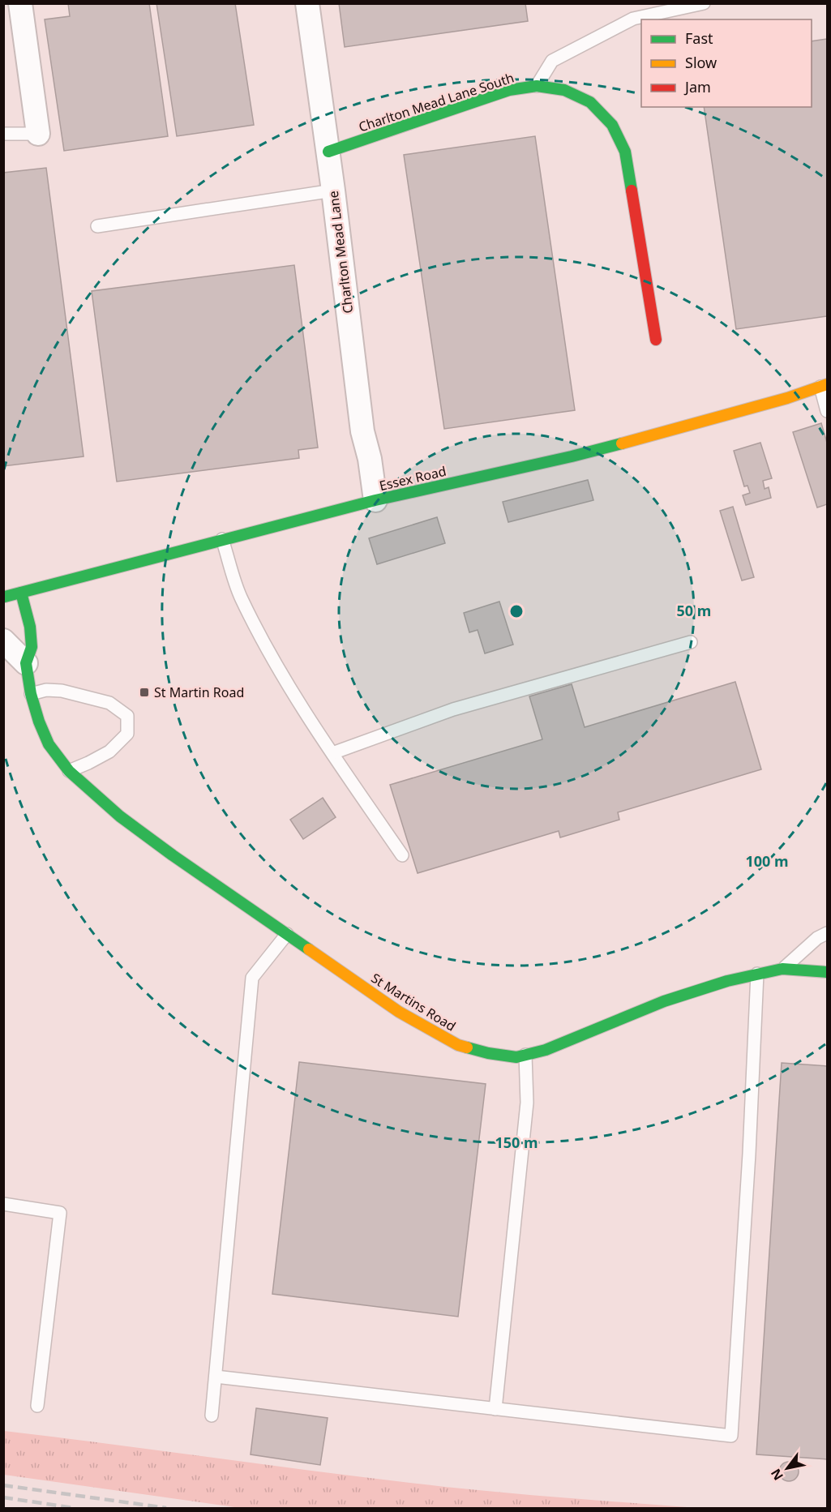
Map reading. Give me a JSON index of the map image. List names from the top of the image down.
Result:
{
  "streets": {
    "street": [
      "Charlton Mead Lane South",
      "Charlton Mead Lane",
      "Essex Road",
      "St Martins Road"
    ]
  },
  "crossings": [
    ["Charlton Mead Lane South", "Charlton Mead Lane"],
    ["Charlton Mead Lane", "Essex Road"]
  ],
  "places": {
    "transit": ["St Martin Road"]
  },
  "legend": ["Fast", "Slow", "Jam"],
  "north": "bottom left",
  "rings": ["50 m", "100 m", "150 m"]
}
